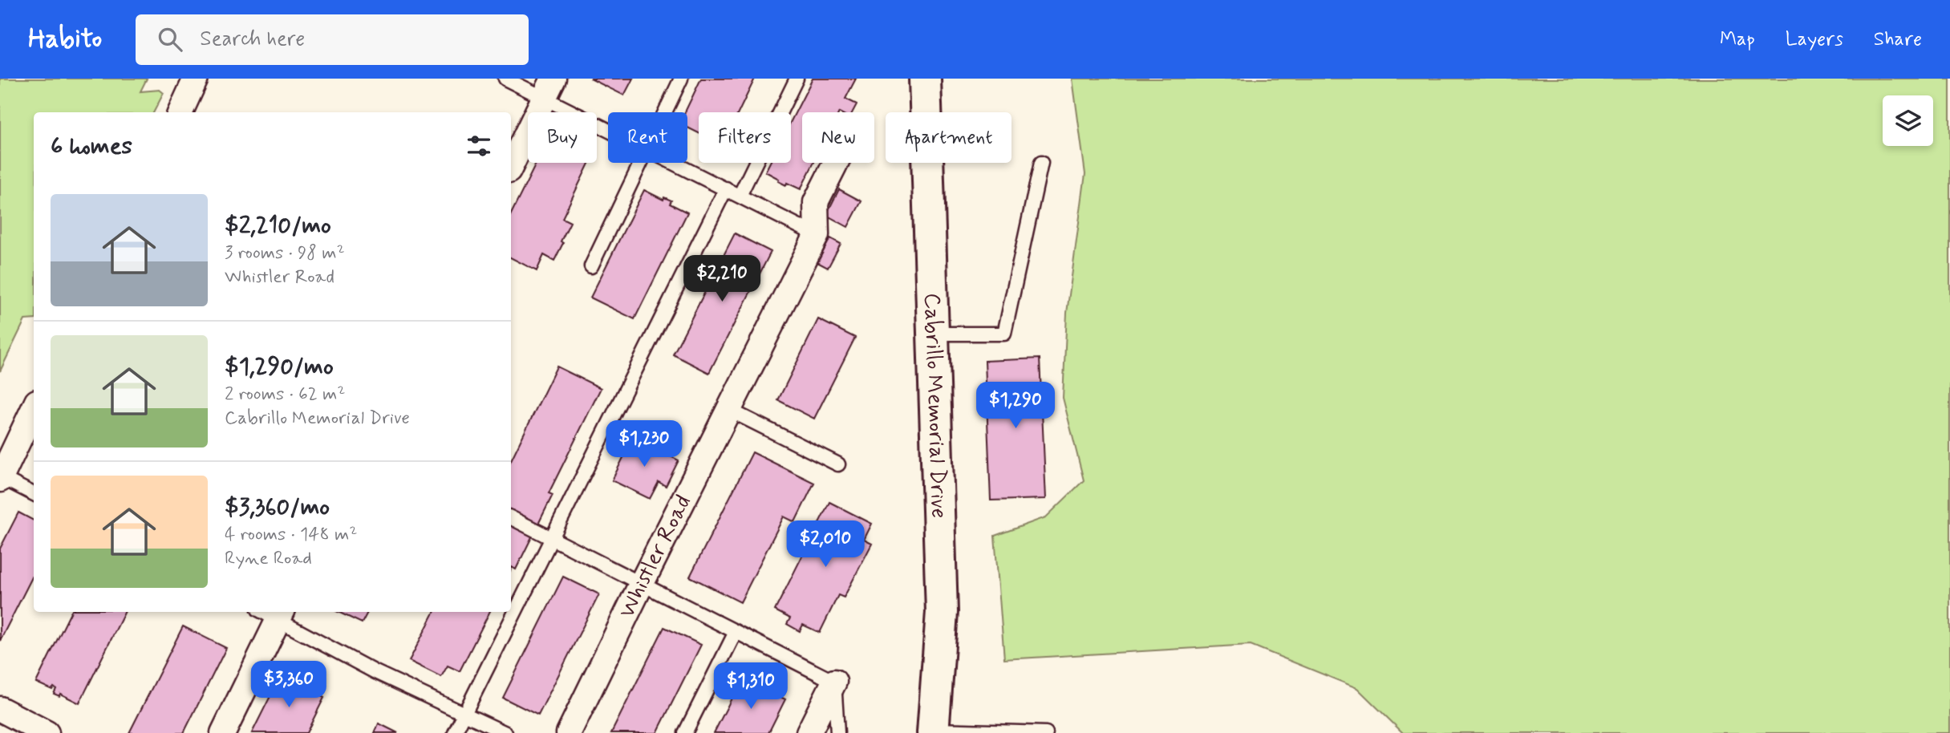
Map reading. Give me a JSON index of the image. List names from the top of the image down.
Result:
{
  "streets": {
    "main road": ["Cabrillo Memorial Drive"],
    "street": ["Whistler Road"]
  },
  "page": {
    "header": "Habito",
    "search": "Search here",
    "nav": ["Map", "Layers", "Share"],
    "chip": [
      "Buy",
      "Rent",
      "Filters",
      "New",
      "Apartment"
    ],
    "heading": "6 homes",
    "list": [
      {
        "name": "$2,210/mo",
        "note": "3 rooms · 98 m² · Whistler Road"
      },
      {
        "name": "$1,290/mo",
        "note": "2 rooms · 62 m² · Cabrillo Memorial Drive"
      },
      {
        "name": "$3,360/mo",
        "note": "4 rooms · 148 m² · Ryne Road"
      }
    ],
    "price": [
      "$2,210",
      "$1,290",
      "$1,230",
      "$2,010",
      "$3,360",
      "$1,310"
    ]
  }
}
